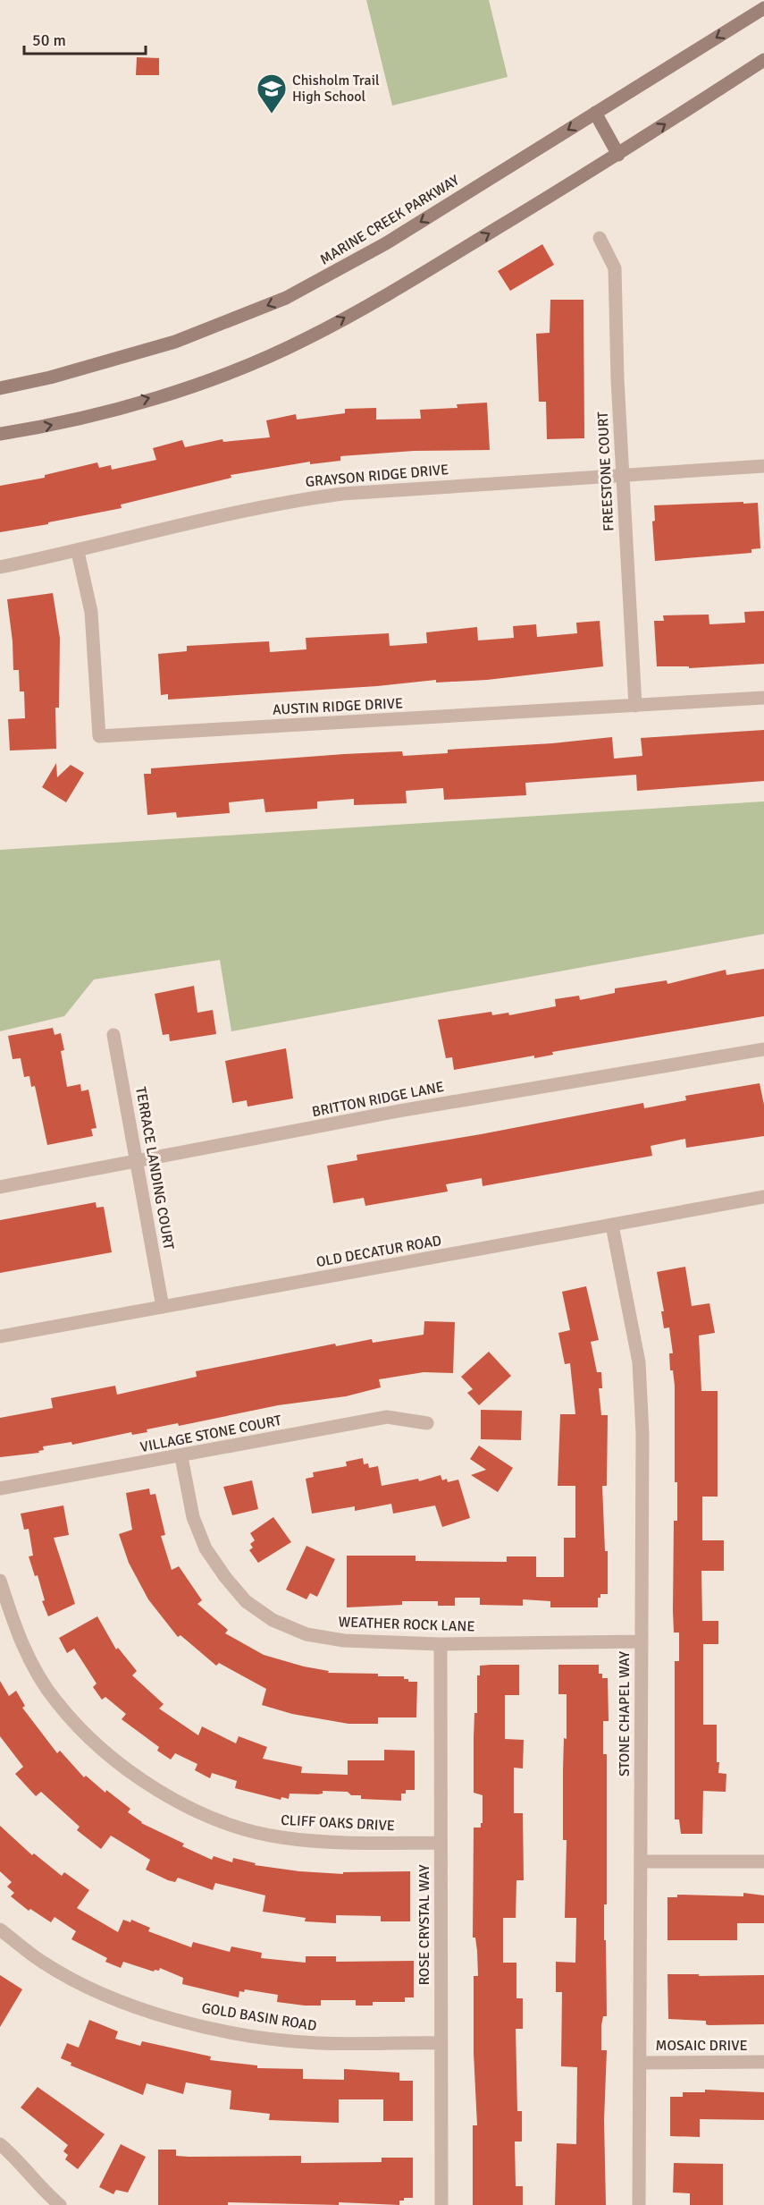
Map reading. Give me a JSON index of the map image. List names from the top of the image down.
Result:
{
  "streets": {
    "main road": ["MARINE CREEK PARKWAY"],
    "street": [
      "FREESTONE COURT",
      "GRAYSON RIDGE DRIVE",
      "AUSTIN RIDGE DRIVE",
      "BRITTON RIDGE LANE",
      "TERRACE LANDING COURT",
      "OLD DECATUR ROAD",
      "VILLAGE STONE COURT",
      "WEATHER ROCK LANE",
      "STONE CHAPEL WAY",
      "CLIFF OAKS DRIVE",
      "ROSE CRYSTAL WAY",
      "GOLD BASIN ROAD",
      "MOSAIC DRIVE"
    ]
  },
  "crossings": [
    ["FREESTONE COURT", "GRAYSON RIDGE DRIVE"],
    ["FREESTONE COURT", "AUSTIN RIDGE DRIVE"],
    ["GRAYSON RIDGE DRIVE", "AUSTIN RIDGE DRIVE"],
    ["BRITTON RIDGE LANE", "TERRACE LANDING COURT"],
    ["TERRACE LANDING COURT", "OLD DECATUR ROAD"],
    ["OLD DECATUR ROAD", "STONE CHAPEL WAY"],
    ["VILLAGE STONE COURT", "WEATHER ROCK LANE"],
    ["WEATHER ROCK LANE", "STONE CHAPEL WAY"],
    ["WEATHER ROCK LANE", "ROSE CRYSTAL WAY"],
    ["STONE CHAPEL WAY", "MOSAIC DRIVE"],
    ["CLIFF OAKS DRIVE", "ROSE CRYSTAL WAY"],
    ["ROSE CRYSTAL WAY", "GOLD BASIN ROAD"]
  ],
  "places": {
    "school or university": ["Chisholm Trail High School"]
  },
  "scale_bar": "50 m"
}
